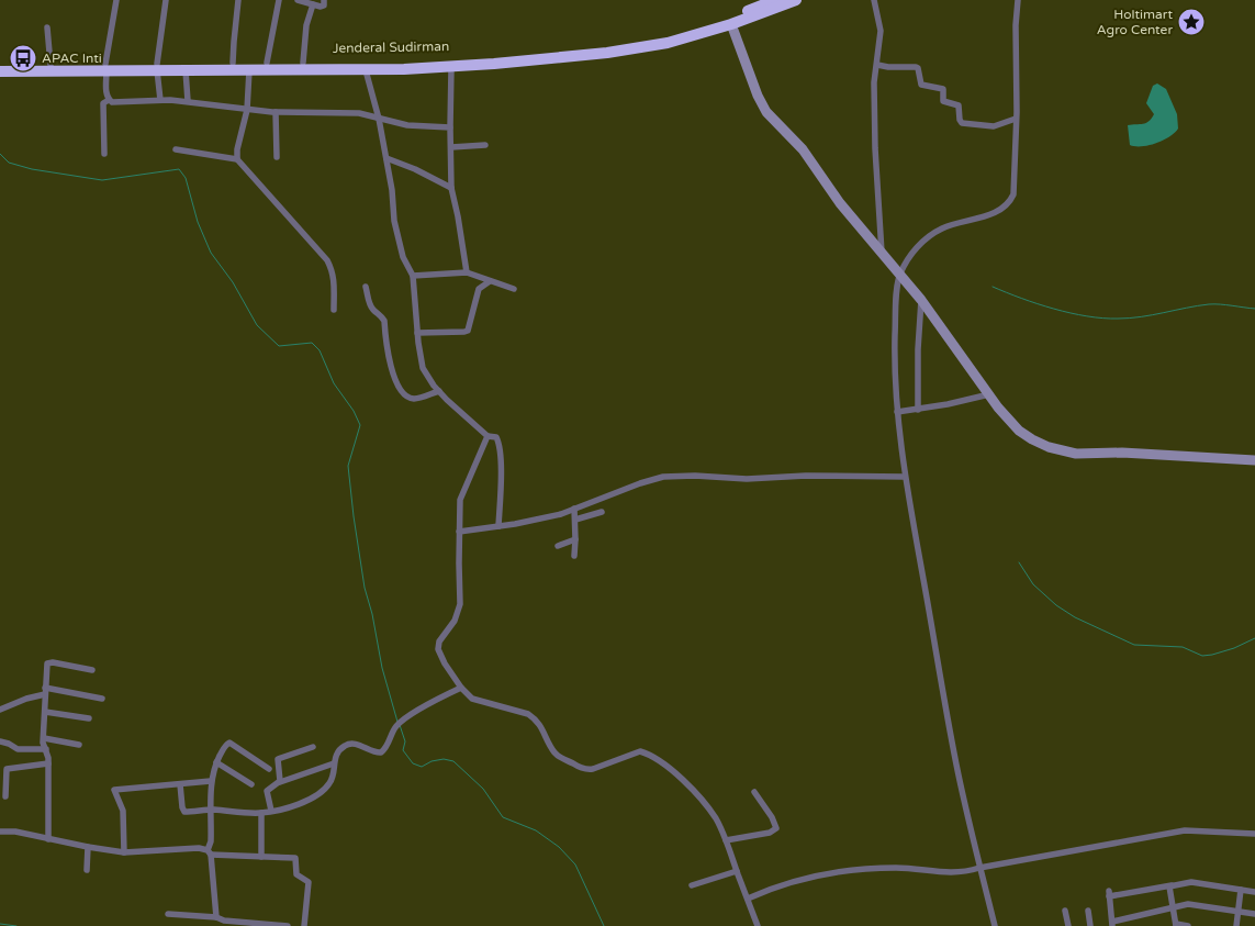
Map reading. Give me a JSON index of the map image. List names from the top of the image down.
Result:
{
  "streets": {
    "highway": ["Jenderal Sudirman"]
  },
  "places": {
    "place": ["Holtimart Agro Center"],
    "bus stop": ["APAC Inti"]
  }
}
